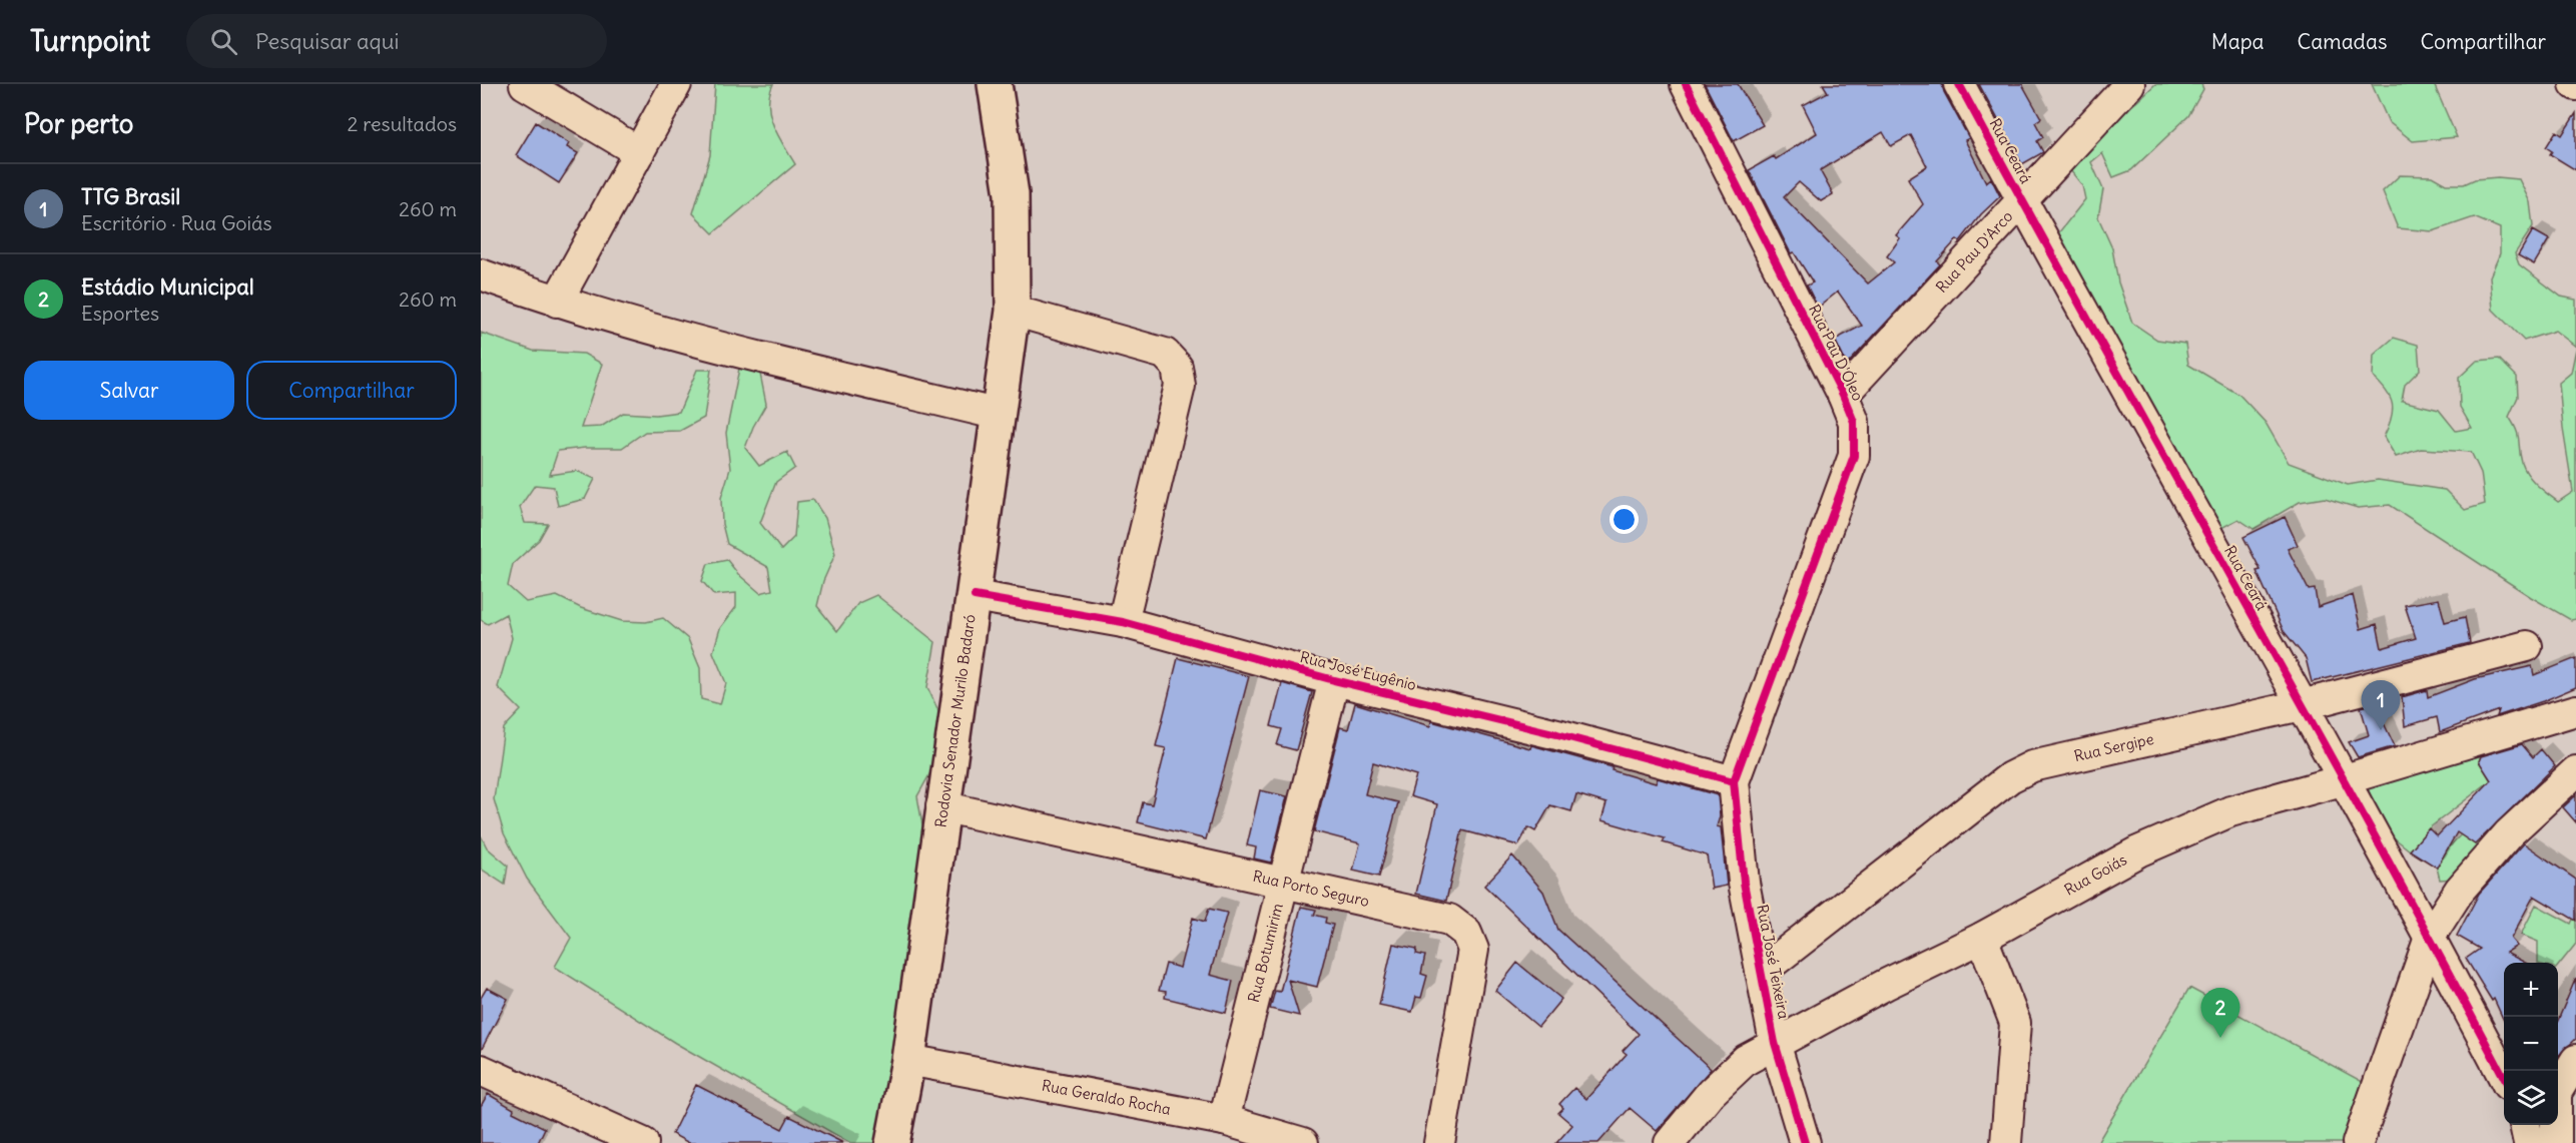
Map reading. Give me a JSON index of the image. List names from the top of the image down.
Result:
{
  "streets": {
    "main road": ["Rodovia Senador Murilo Badaró"],
    "street": [
      "Rua Ceará",
      "Rua Pau D'Arco",
      "Rua Pau D'Óleo",
      "Rua José Eugênio",
      "Rua Sergipe",
      "Rua Goiás",
      "Rua Porto Seguro",
      "Rua Botumirim",
      "Rua José Teixeira",
      "Rua Geraldo Rocha"
    ]
  },
  "crossings": [
    ["Rua Ceará", "Rua Pau D'Arco"],
    ["Rua Ceará", "Rua Sergipe"],
    ["Rua Ceará", "Rua Goiás"],
    ["Rua Pau D'Arco", "Rua Pau D'Óleo"],
    ["Rua Pau D'Óleo", "Rua José Eugênio"],
    ["Rua Pau D'Óleo", "Rua José Teixeira"],
    ["Rua José Eugênio", "Rodovia Senador Murilo Badaró"],
    ["Rua José Eugênio", "Rua Botumirim"],
    ["Rua José Eugênio", "Rua José Teixeira"],
    ["Rodovia Senador Murilo Badaró", "Rua Porto Seguro"],
    ["Rodovia Senador Murilo Badaró", "Rua Geraldo Rocha"],
    ["Rua Sergipe", "Rua José Teixeira"],
    ["Rua Goiás", "Rua José Teixeira"],
    ["Rua Porto Seguro", "Rua Botumirim"],
    ["Rua Botumirim", "Rua Geraldo Rocha"]
  ],
  "page": {
    "header": "Turnpoint",
    "search": "Pesquisar aqui",
    "nav": ["Mapa", "Camadas", "Compartilhar"],
    "heading": ["Por perto", "2 resultados"],
    "list": [
      {
        "mark": "1",
        "name": "TTG Brasil",
        "note": "Escritório · Rua Goiás",
        "value": "260 m"
      },
      {
        "mark": "2",
        "name": "Estádio Municipal",
        "note": "Esportes",
        "value": "260 m"
      }
    ],
    "buttons": ["Salvar", "Compartilhar"],
    "pins": ["1", "2"],
    "map_buttons": ["+", "−"]
  }
}
